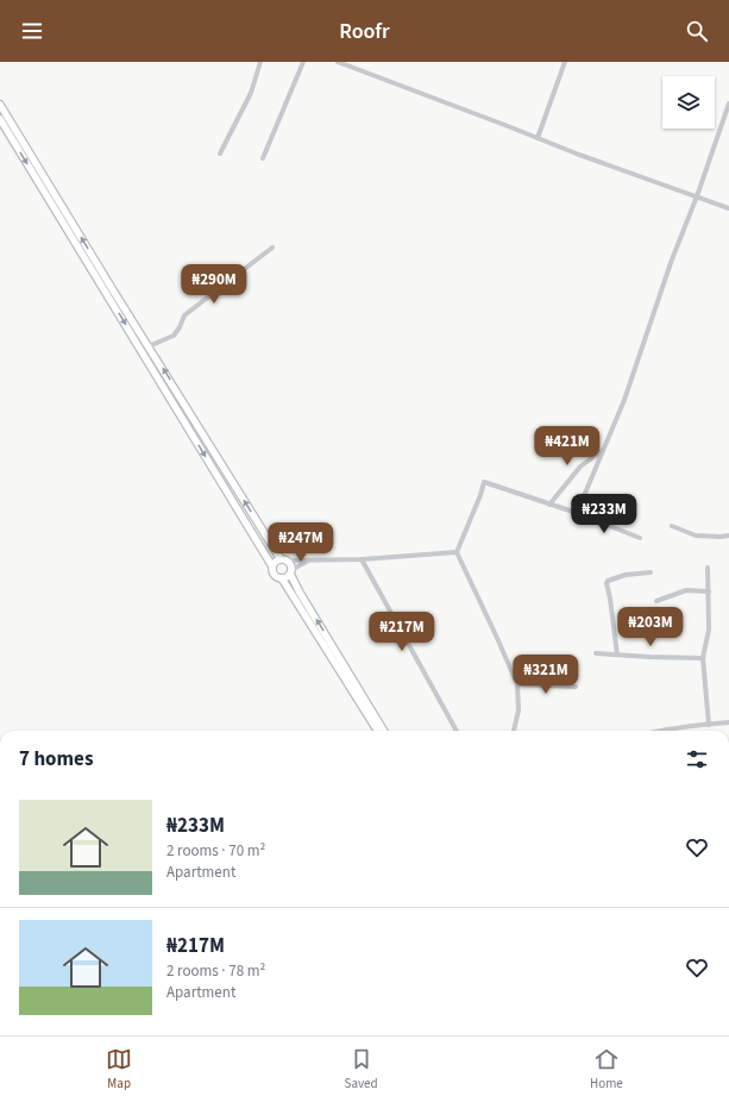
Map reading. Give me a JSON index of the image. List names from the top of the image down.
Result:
{
  "page": {
    "header": "Roofr",
    "price": [
      "₦290M",
      "₦421M",
      "₦233M",
      "₦247M",
      "₦203M",
      "₦217M",
      "₦321M"
    ],
    "heading": "7 homes",
    "list": [
      {
        "name": "₦233M",
        "note": "2 rooms · 70 m² · Apartment"
      },
      {
        "name": "₦217M",
        "note": "2 rooms · 78 m² · Apartment"
      }
    ],
    "tabs": ["Map", "Saved", "Home"]
  }
}
